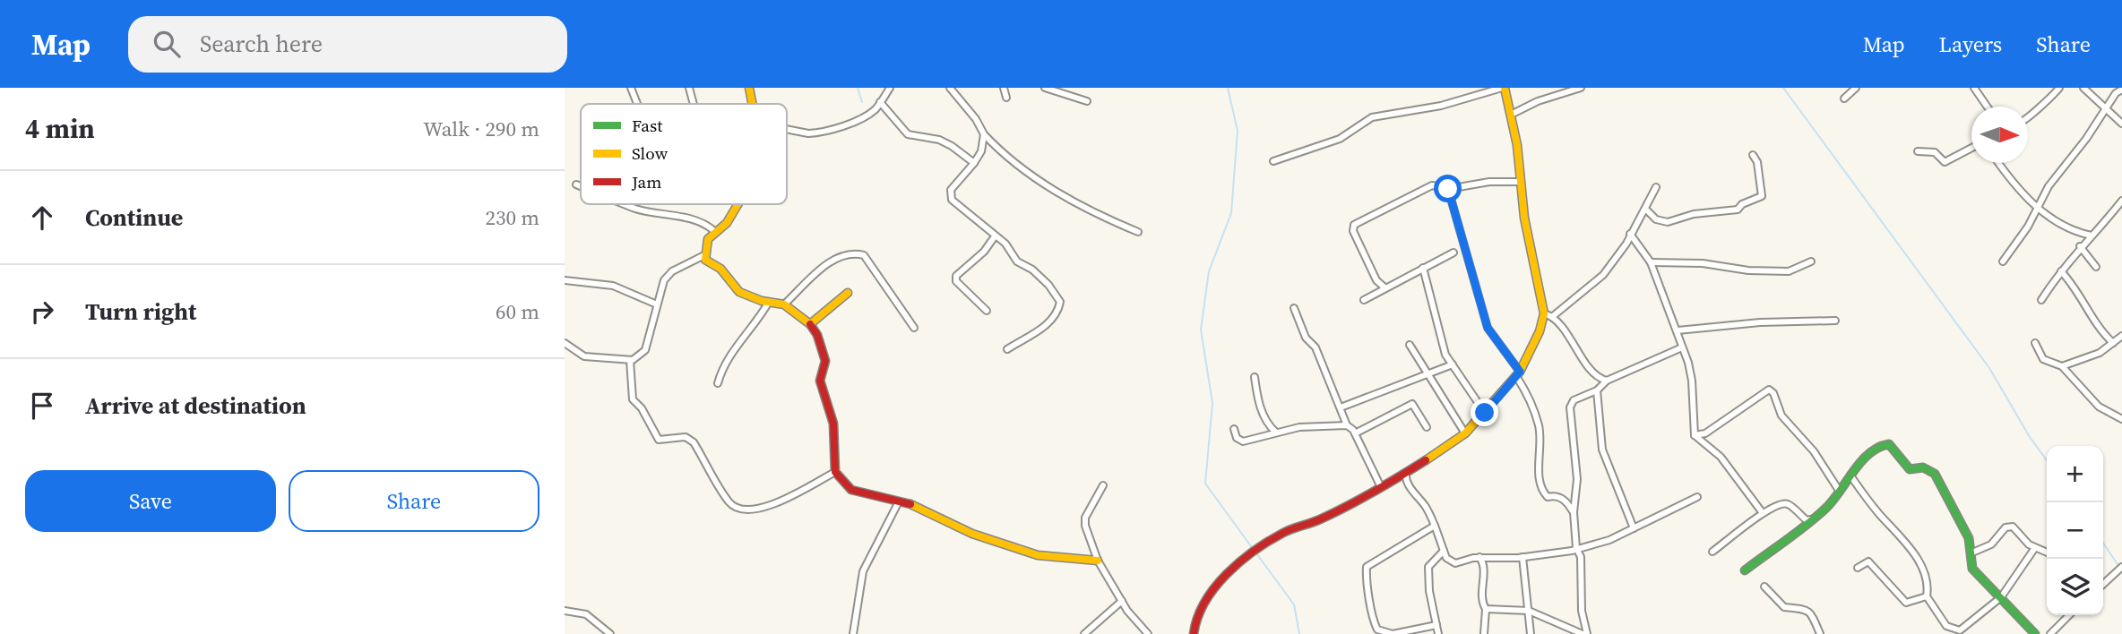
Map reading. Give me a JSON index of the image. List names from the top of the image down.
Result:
{
  "legend": ["Fast", "Slow", "Jam"],
  "north": "right",
  "page": {
    "header": "Map",
    "search": "Search here",
    "nav": ["Map", "Layers", "Share"],
    "heading": ["4 min", "Walk · 290 m"],
    "list": [
      ["Continue", "230 m"],
      ["Turn right", "60 m"],
      "Arrive at destination"
    ],
    "map_buttons": ["+", "−"],
    "buttons": ["Save", "Share"]
  }
}
